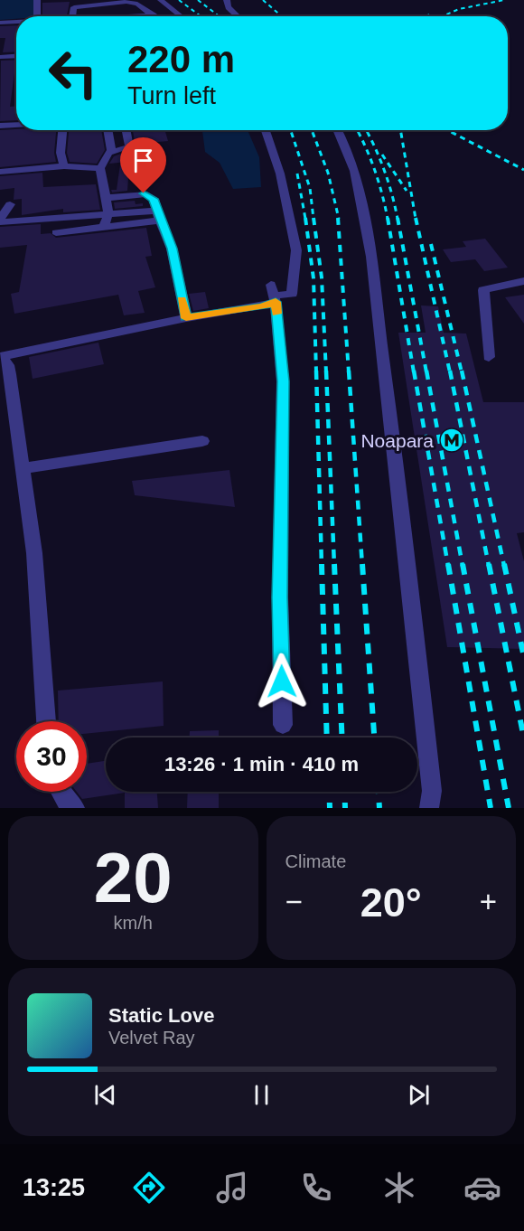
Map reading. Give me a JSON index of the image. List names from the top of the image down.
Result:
{
  "places": {
    "metro station": ["Noapara"]
  },
  "page": {
    "turn": ["220 m", "Turn left"],
    "limit": "30",
    "trip": "13:26 · 1 min · 410 m",
    "tile": [
      ["20", "km/h"],
      "Climate"
    ],
    "heat": ["−", "20°", "+"],
    "song": ["Static Love", "Velvet Ray"],
    "tabs": "13:25"
  }
}
